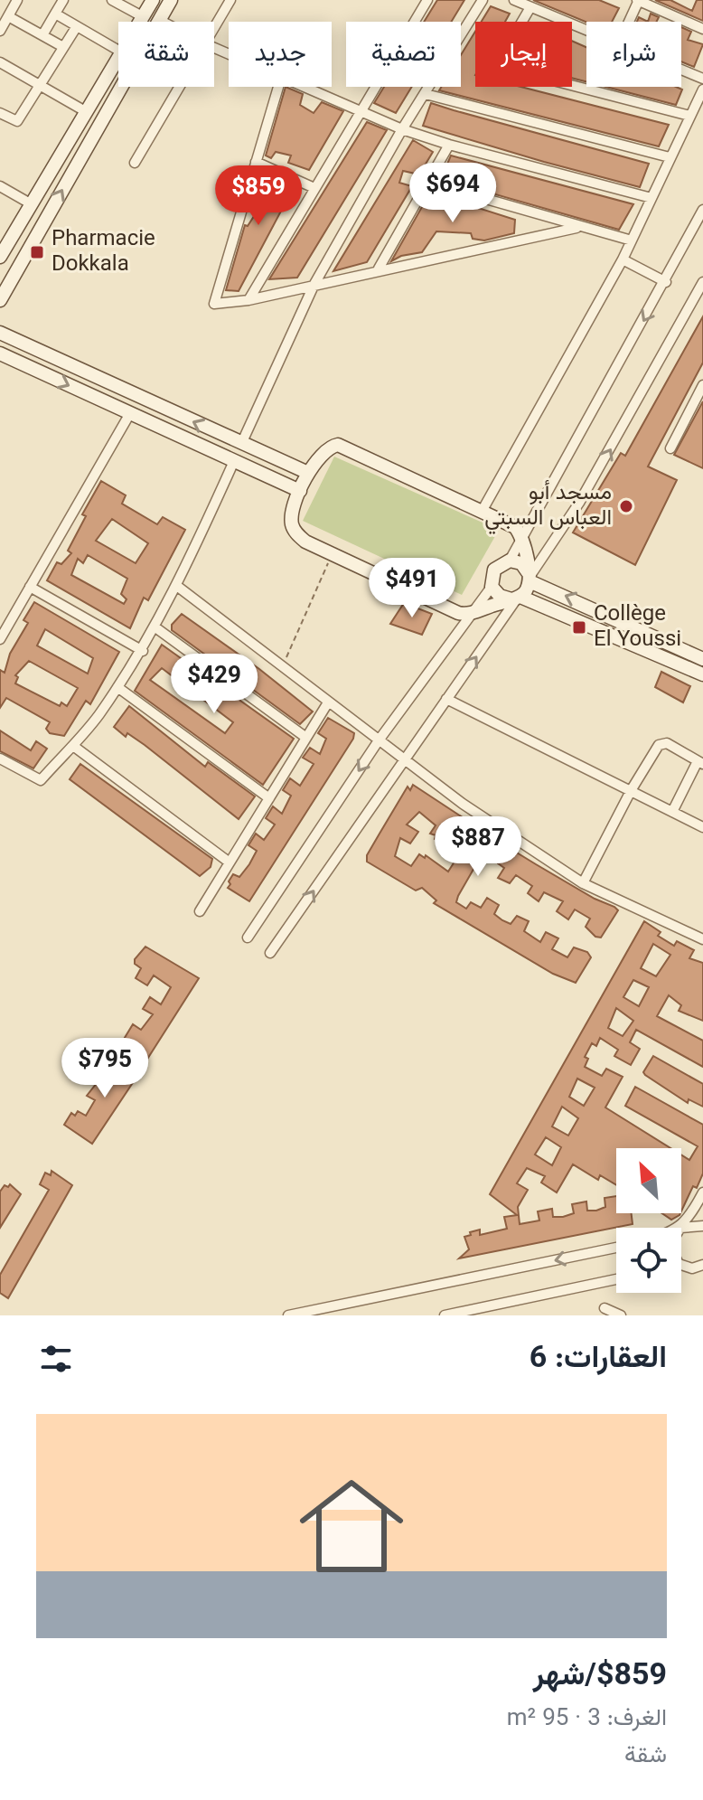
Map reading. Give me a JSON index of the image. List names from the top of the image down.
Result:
{
  "places": {
    "transit": ["Pharmacie Dokkala", "Collège El Youssi"],
    "other": ["مسجد أبو العباس السبتي"]
  },
  "north": "top left",
  "page": {
    "chip": [
      "شراء",
      "إيجار",
      "تصفية",
      "جديد",
      "شقة"
    ],
    "price": [
      "$694",
      "$859",
      "$491",
      "$429",
      "$887",
      "$795"
    ],
    "heading": "العقارات: 6",
    "list": [
      {
        "name": "$859/شهر",
        "note": "الغرف: 3 · 95 m² · شقة"
      }
    ]
  }
}
